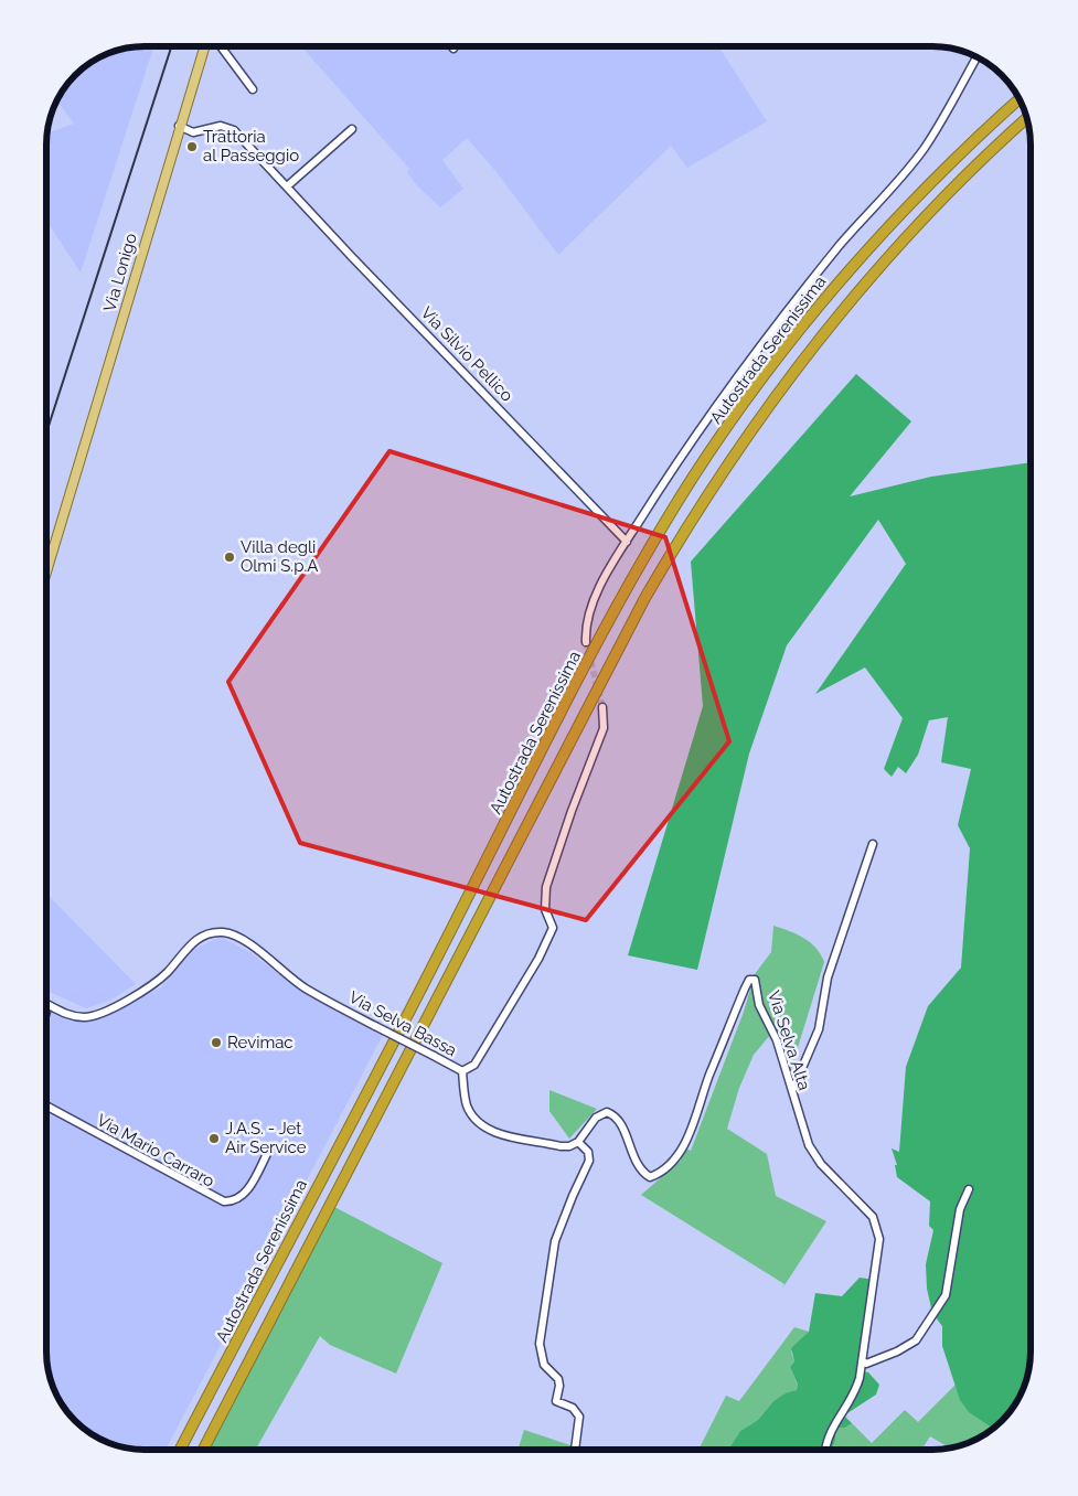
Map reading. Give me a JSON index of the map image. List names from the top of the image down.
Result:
{
  "streets": {
    "highway": ["Autostrada Serenissima"],
    "main road": ["Via Lonigo"],
    "street": [
      "Via Silvio Pellico",
      "Via Selva Bassa",
      "Via Selva Alta",
      "Via Mario Carraro"
    ]
  },
  "crossings": [
    ["Via Lonigo", "Via Silvio Pellico"],
    ["Via Selva Bassa", "Via Selva Alta"]
  ],
  "places": [
    "Trattoria al Passeggio",
    "Villa degli Olmi S.p.A",
    "Revimac",
    "J.A.S. - Jet Air Service"
  ]
}
